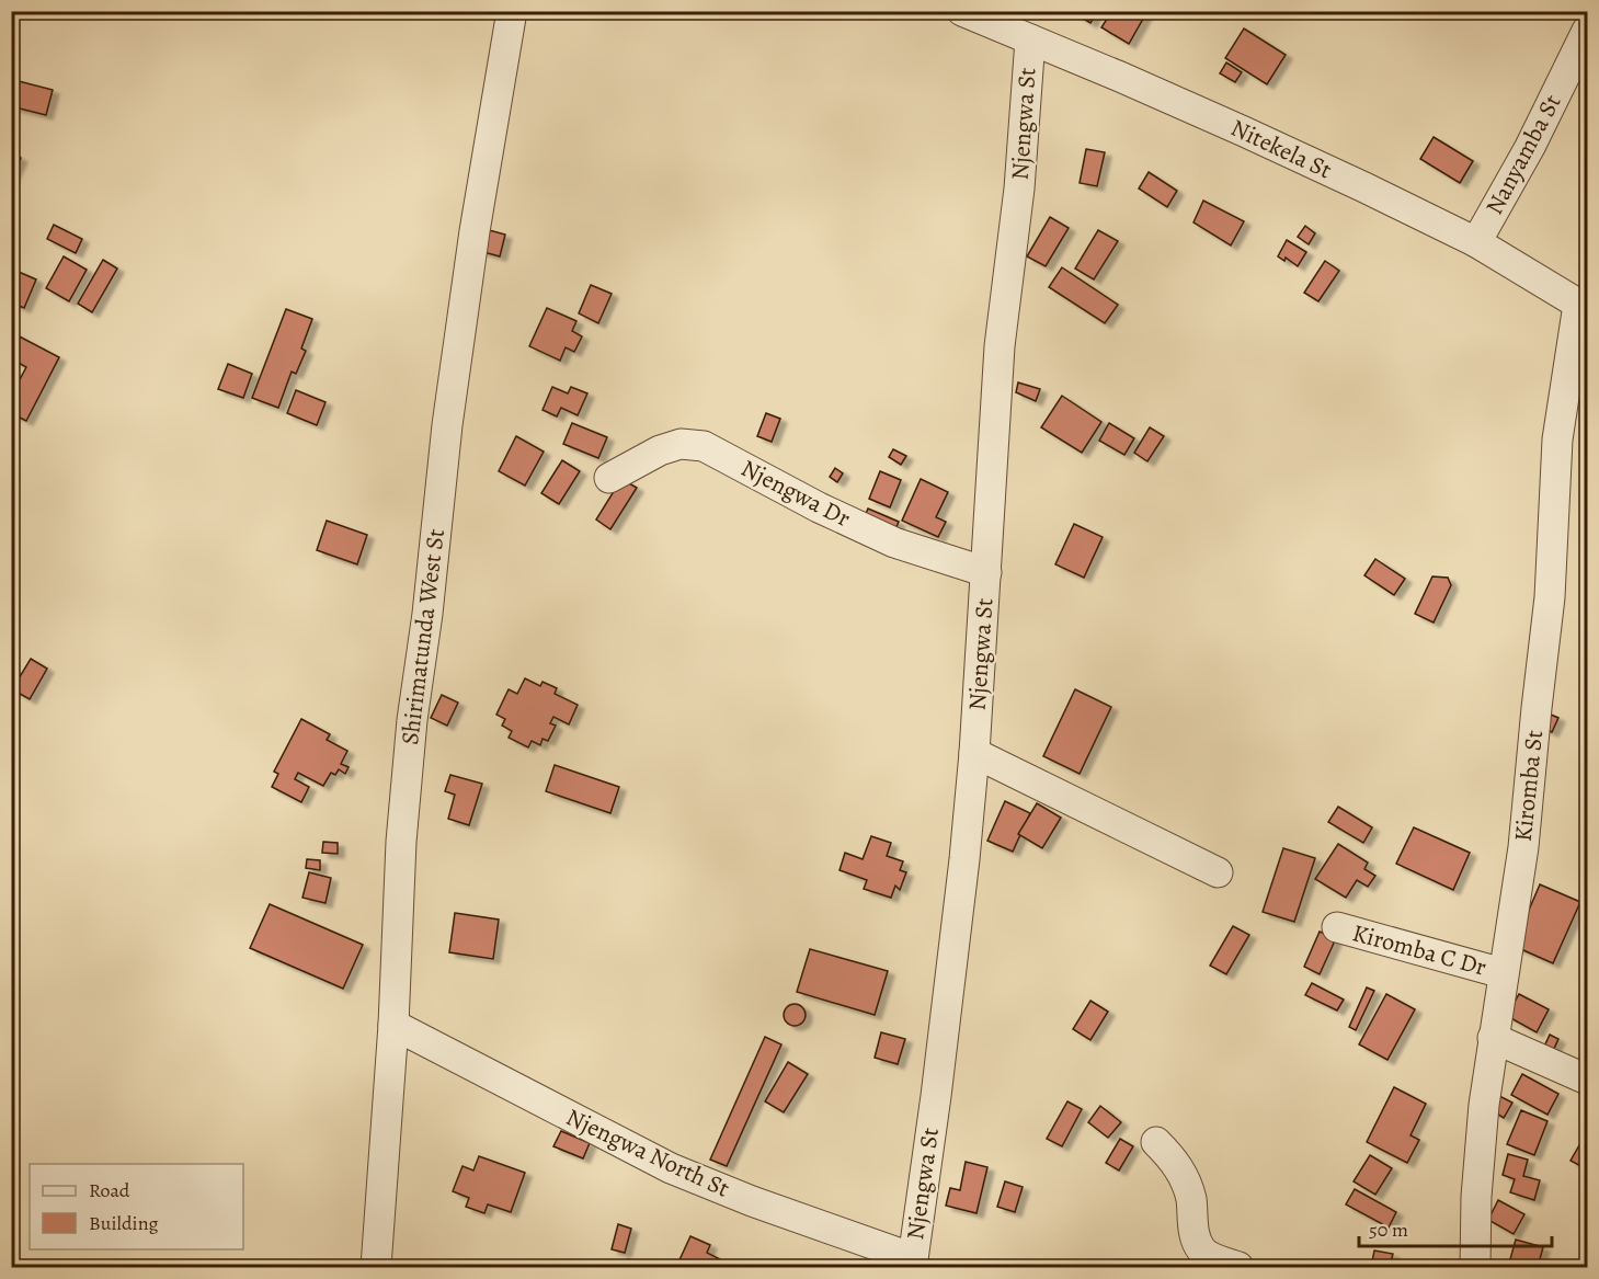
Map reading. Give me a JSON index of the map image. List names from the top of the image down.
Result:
{
  "streets": {
    "street": [
      "Njengwa St",
      "Nitekela St",
      "Nanyamba St",
      "Njengwa Dr",
      "Shirimatunda West St",
      "Kiromba St",
      "Kiromba C Dr",
      "Njengwa North St"
    ]
  },
  "crossings": [
    ["Njengwa St", "Nitekela St"],
    ["Njengwa St", "Njengwa Dr"],
    ["Njengwa St", "Njengwa North St"],
    ["Nitekela St", "Nanyamba St"],
    ["Nitekela St", "Kiromba St"],
    ["Shirimatunda West St", "Njengwa North St"],
    ["Kiromba St", "Kiromba C Dr"]
  ],
  "legend": ["Road", "Building"],
  "scale_bar": "50 m"
}
